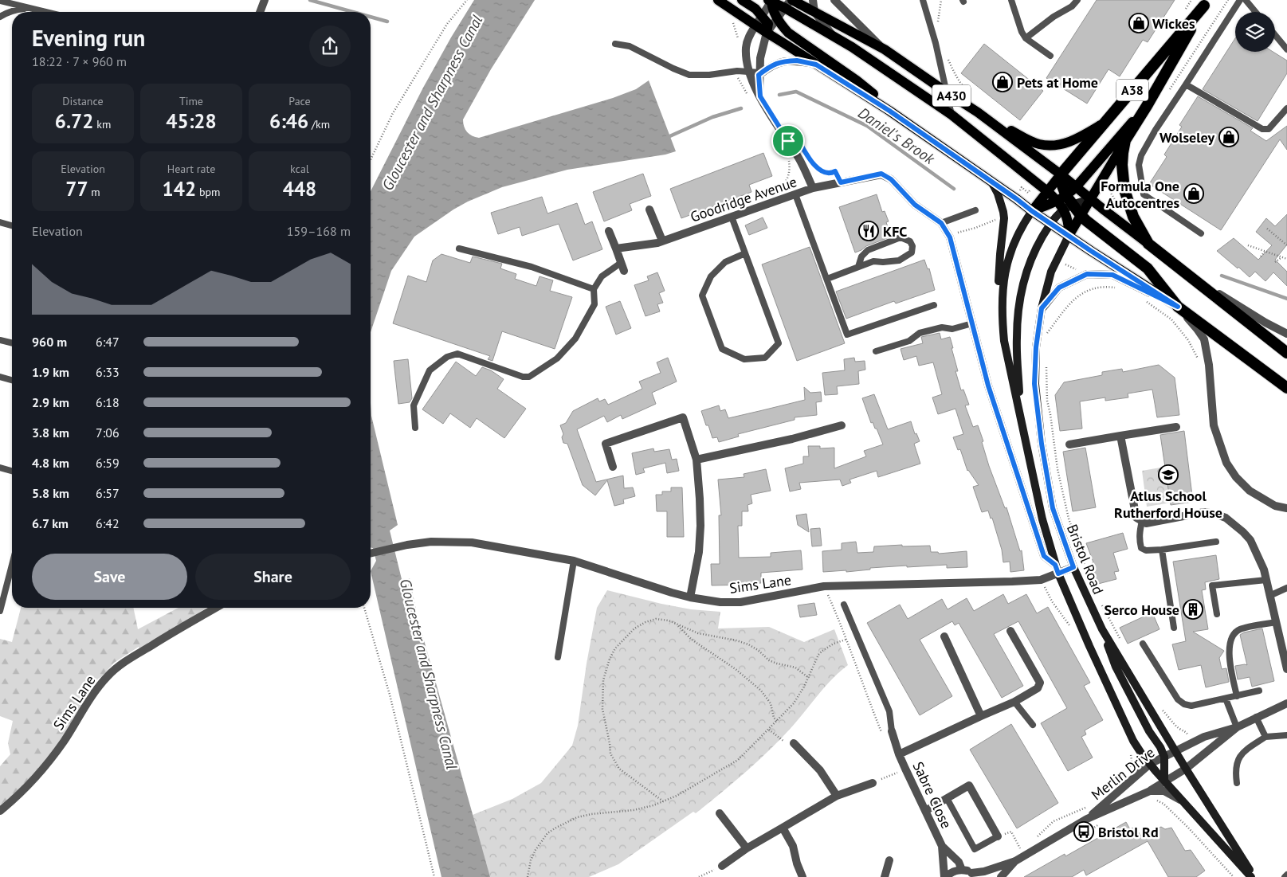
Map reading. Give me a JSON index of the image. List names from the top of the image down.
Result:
{
  "streets": {
    "highway": ["A38"],
    "main road": ["A430", "Bristol Road"],
    "street": [
      "Goodridge Avenue",
      "Sims Lane",
      "Merlin Drive",
      "Sabre Close"
    ]
  },
  "crossings": [
    ["A38", "A430"],
    ["Goodridge Avenue", "Bristol Road"],
    ["Bristol Road", "Sims Lane"],
    ["Bristol Road", "Merlin Drive"]
  ],
  "water": ["Gloucester and Sharpness Canal", "Daniel's Brook"],
  "places": {
    "shop": [
      "Wickes",
      "Pets at Home",
      "Wolseley",
      "Formula One Autocentres"
    ],
    "restaurant": ["KFC"],
    "school or university": ["Atlus School Rutherford House"],
    "building": ["Serco House"],
    "bus stop": ["Bristol Rd"]
  },
  "page": {
    "heading": ["Evening run", "18:22 · 7 × 960 m"],
    "stats": [
      ["Distance", "6.72 km"],
      ["Time", "45:28"],
      ["Pace", "6:46 /km"],
      ["Elevation", "77 m"],
      ["Heart rate", "142 bpm"],
      ["kcal", "448"]
    ],
    "chart": ["Elevation", "159–168 m"],
    "list": [
      {
        "name": "960 m",
        "note": "6:47"
      },
      {
        "name": "1.9 km",
        "note": "6:33"
      },
      {
        "name": "2.9 km",
        "note": "6:18"
      },
      {
        "name": "3.8 km",
        "note": "7:06"
      },
      {
        "name": "4.8 km",
        "note": "6:59"
      },
      {
        "name": "5.8 km",
        "note": "6:57"
      },
      {
        "name": "6.7 km",
        "note": "6:42"
      }
    ],
    "buttons": ["Save", "Share"]
  }
}
